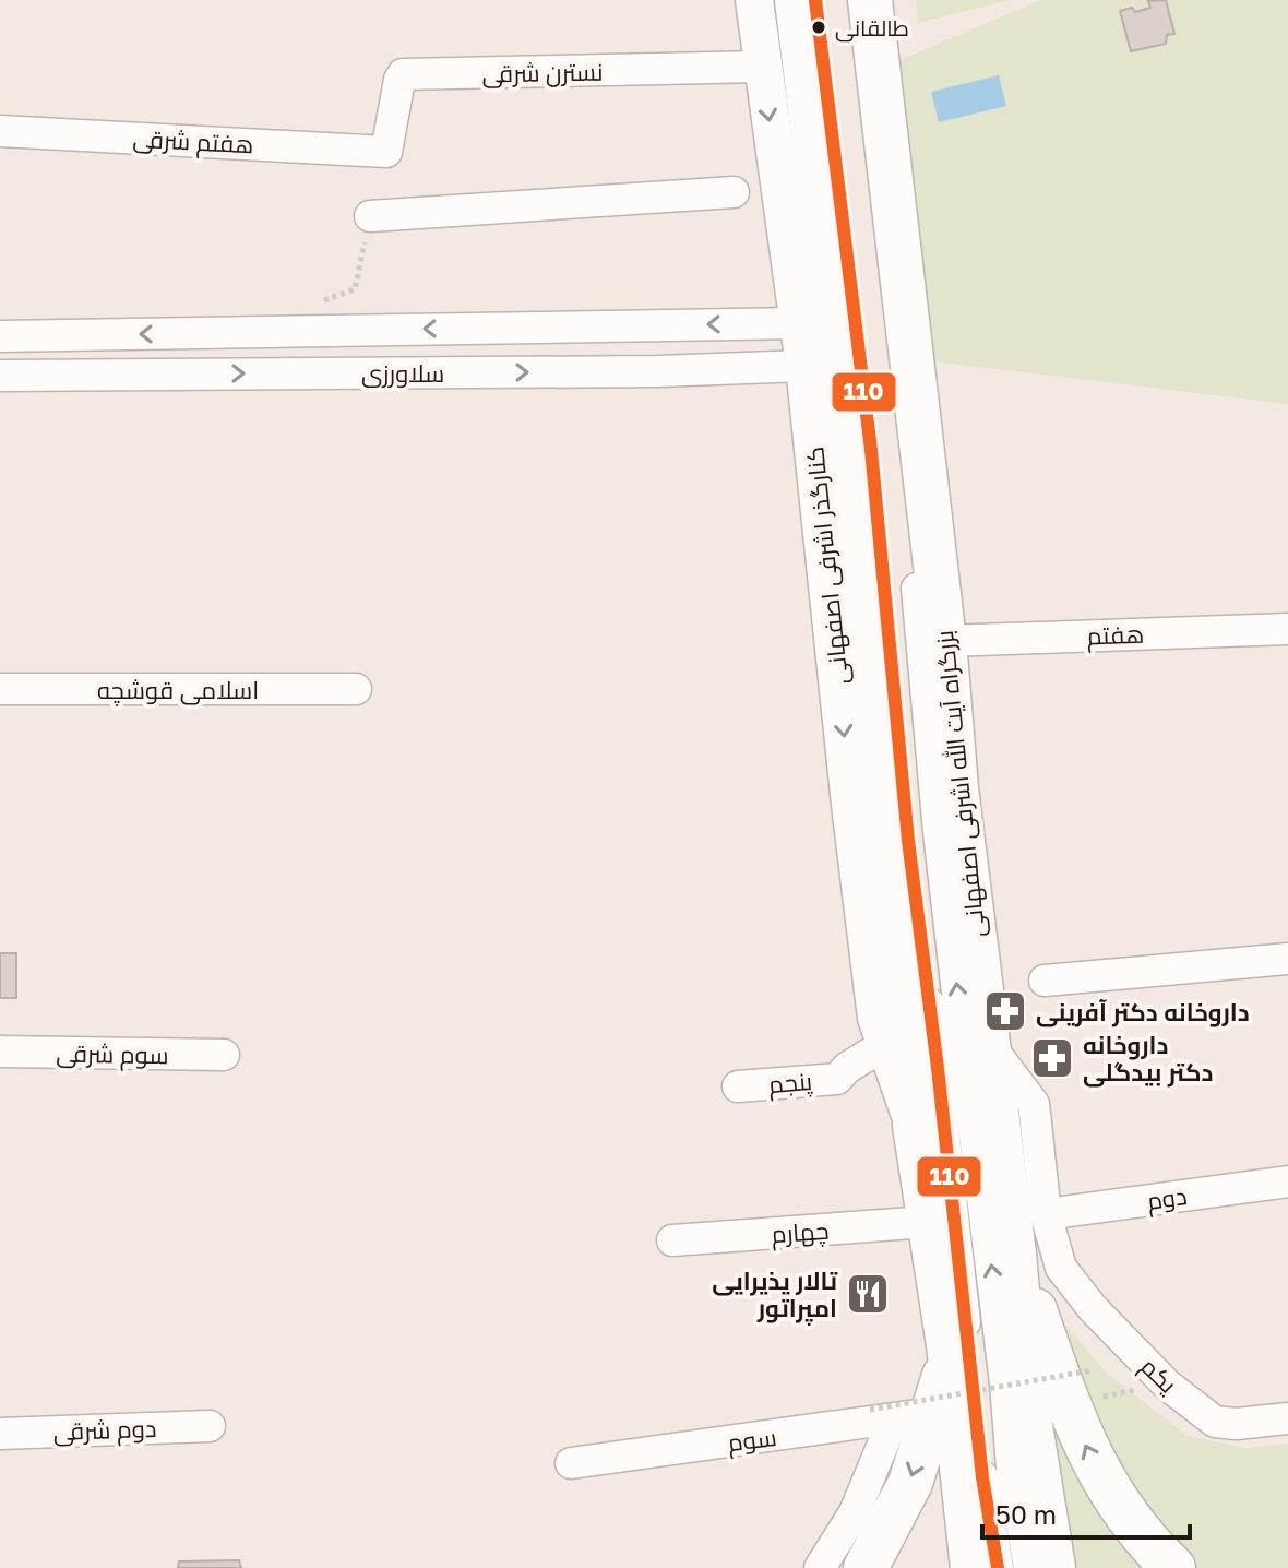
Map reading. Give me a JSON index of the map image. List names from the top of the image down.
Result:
{
  "streets": {
    "highway": ["بزرگراه آیت الله اشرفی اصفهانی"],
    "main road": ["کنارگذر اشرفی اصفهانی"],
    "street": [
      "نسترن شرقی",
      "هفتم شرقی",
      "سلاورزی",
      "هفتم",
      "اسلامی قوشچه",
      "سوم شرقی",
      "پنجم",
      "دوم",
      "چهارم",
      "یکم",
      "دوم شرقی",
      "سوم"
    ]
  },
  "crossings": [
    ["نسترن شرقی", "هفتم شرقی"],
    ["نسترن شرقی", "کنارگذر اشرفی اصفهانی"],
    ["سلاورزی", "کنارگذر اشرفی اصفهانی"],
    ["کنارگذر اشرفی اصفهانی", "پنجم"],
    ["هفتم", "بزرگراه آیت الله اشرفی اصفهانی"],
    ["دوم", "یکم"]
  ],
  "one_way": ["کنارگذر اشرفی اصفهانی"],
  "places": {
    "other": ["طالقانی"],
    "pharmacy": ["داروخانه دکتر آفرینی", "داروخانه دکتر بیدگلی"],
    "restaurant": ["تالار پذیرایی امپراتور"]
  },
  "lines": ["transit line 110"],
  "scale_bar": "50 m"
}
